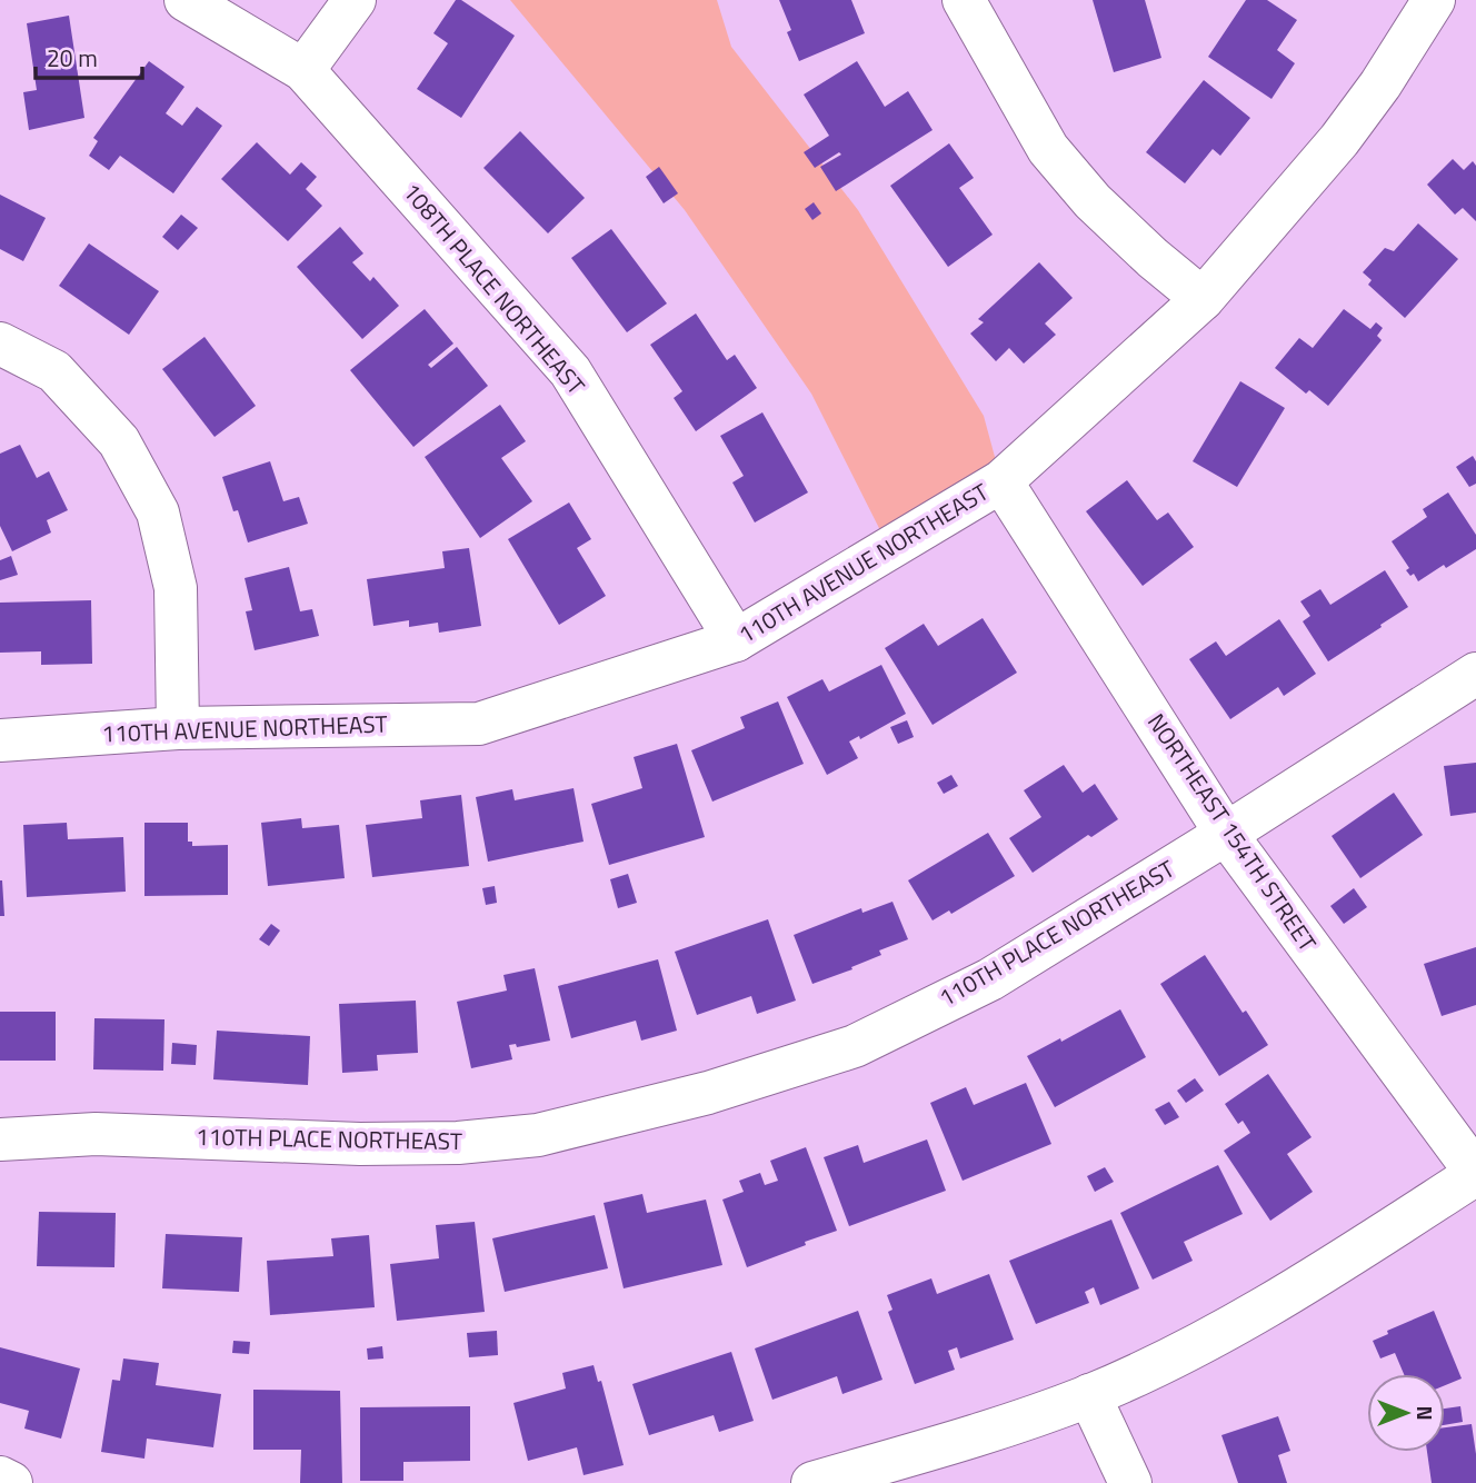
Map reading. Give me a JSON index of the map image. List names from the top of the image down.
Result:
{
  "streets": {
    "street": [
      "108TH PLACE NORTHEAST",
      "110TH AVENUE NORTHEAST",
      "NORTHEAST 154TH STREET",
      "110TH PLACE NORTHEAST"
    ]
  },
  "crossings": [
    ["108TH PLACE NORTHEAST", "110TH AVENUE NORTHEAST"],
    ["110TH AVENUE NORTHEAST", "NORTHEAST 154TH STREET"],
    ["NORTHEAST 154TH STREET", "110TH PLACE NORTHEAST"]
  ],
  "scale_bar": "20 m",
  "north": "right"
}
